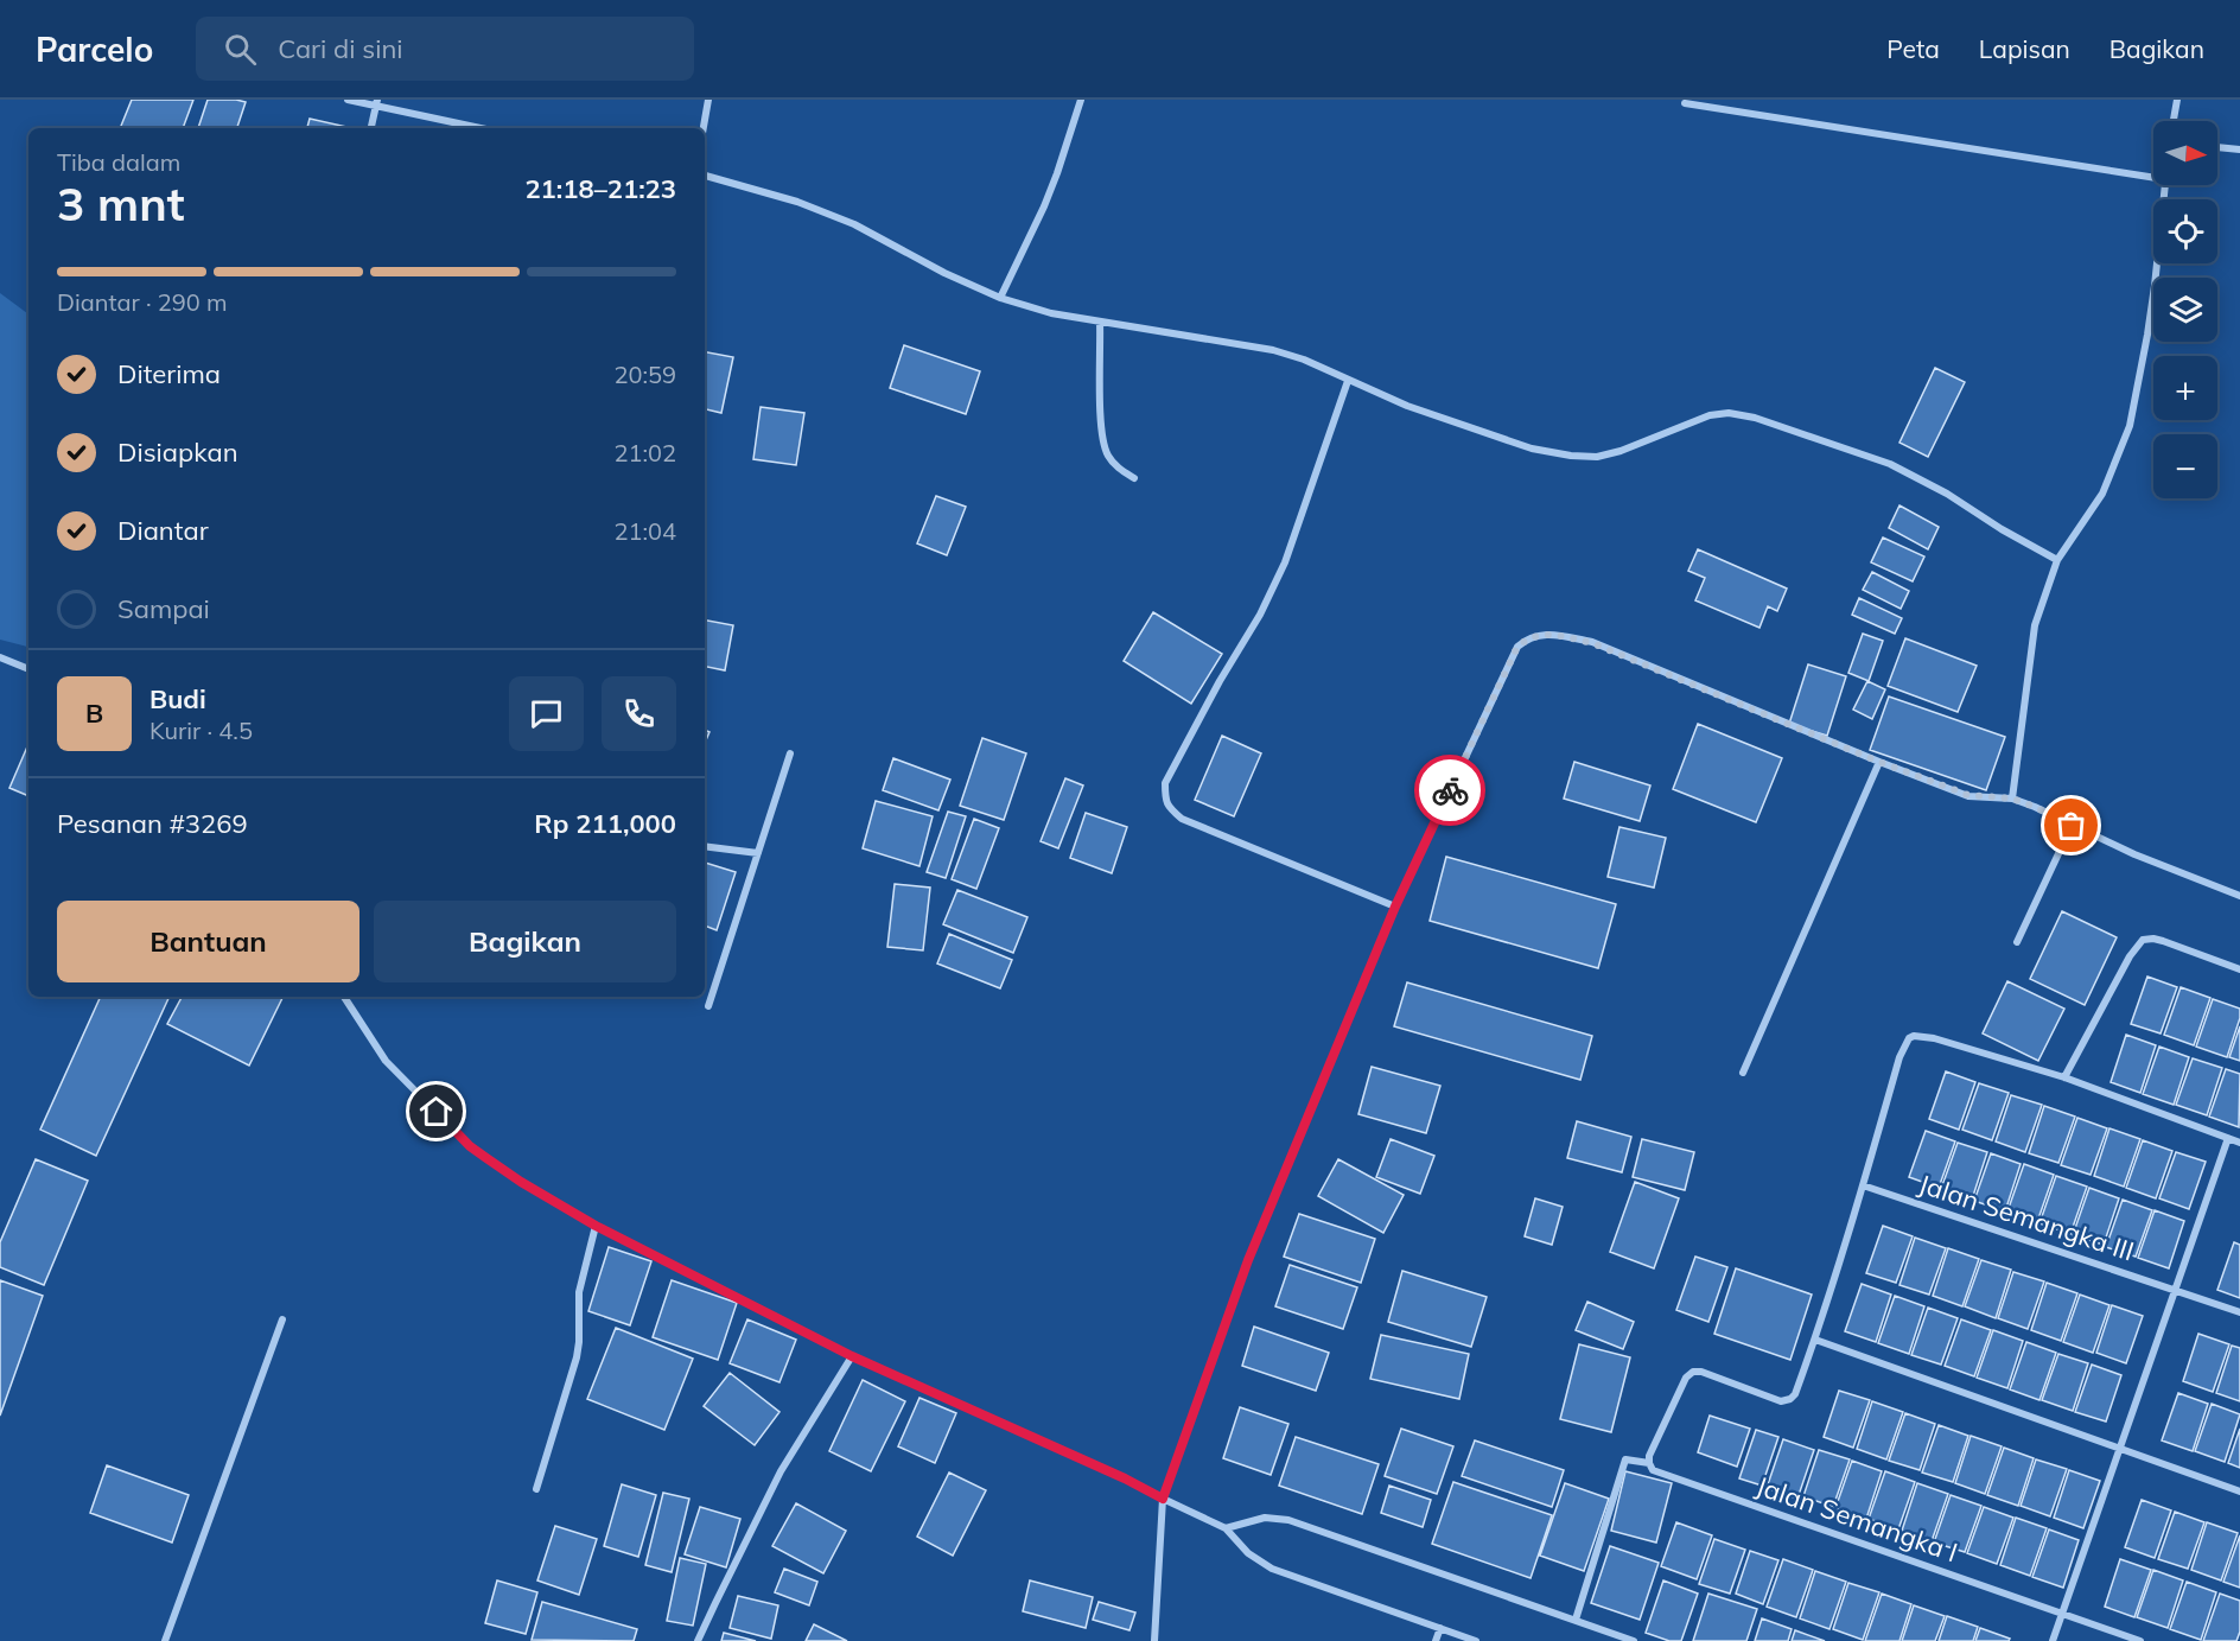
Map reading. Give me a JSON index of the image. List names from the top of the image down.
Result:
{
  "streets": {
    "street": ["Jalan Semangka III", "Jalan Semangka I"]
  },
  "north": "right",
  "page": {
    "header": "Parcelo",
    "search": "Cari di sini",
    "nav": ["Peta", "Lapisan", "Bagikan"],
    "map_buttons": ["+", "−"],
    "heading": ["3 mnt", "Tiba dalam", "21:18–21:23"],
    "panel": [
      "Budi",
      "Kurir · 4.5",
      "Pesanan #3269",
      "Rp 211,000"
    ],
    "bar": "Diantar · 290 m",
    "list": [
      ["Diterima", "20:59"],
      ["Disiapkan", "21:02"],
      ["Diantar", "21:04"],
      "Sampai"
    ],
    "round": "B",
    "buttons": ["Bantuan", "Bagikan"]
  }
}
